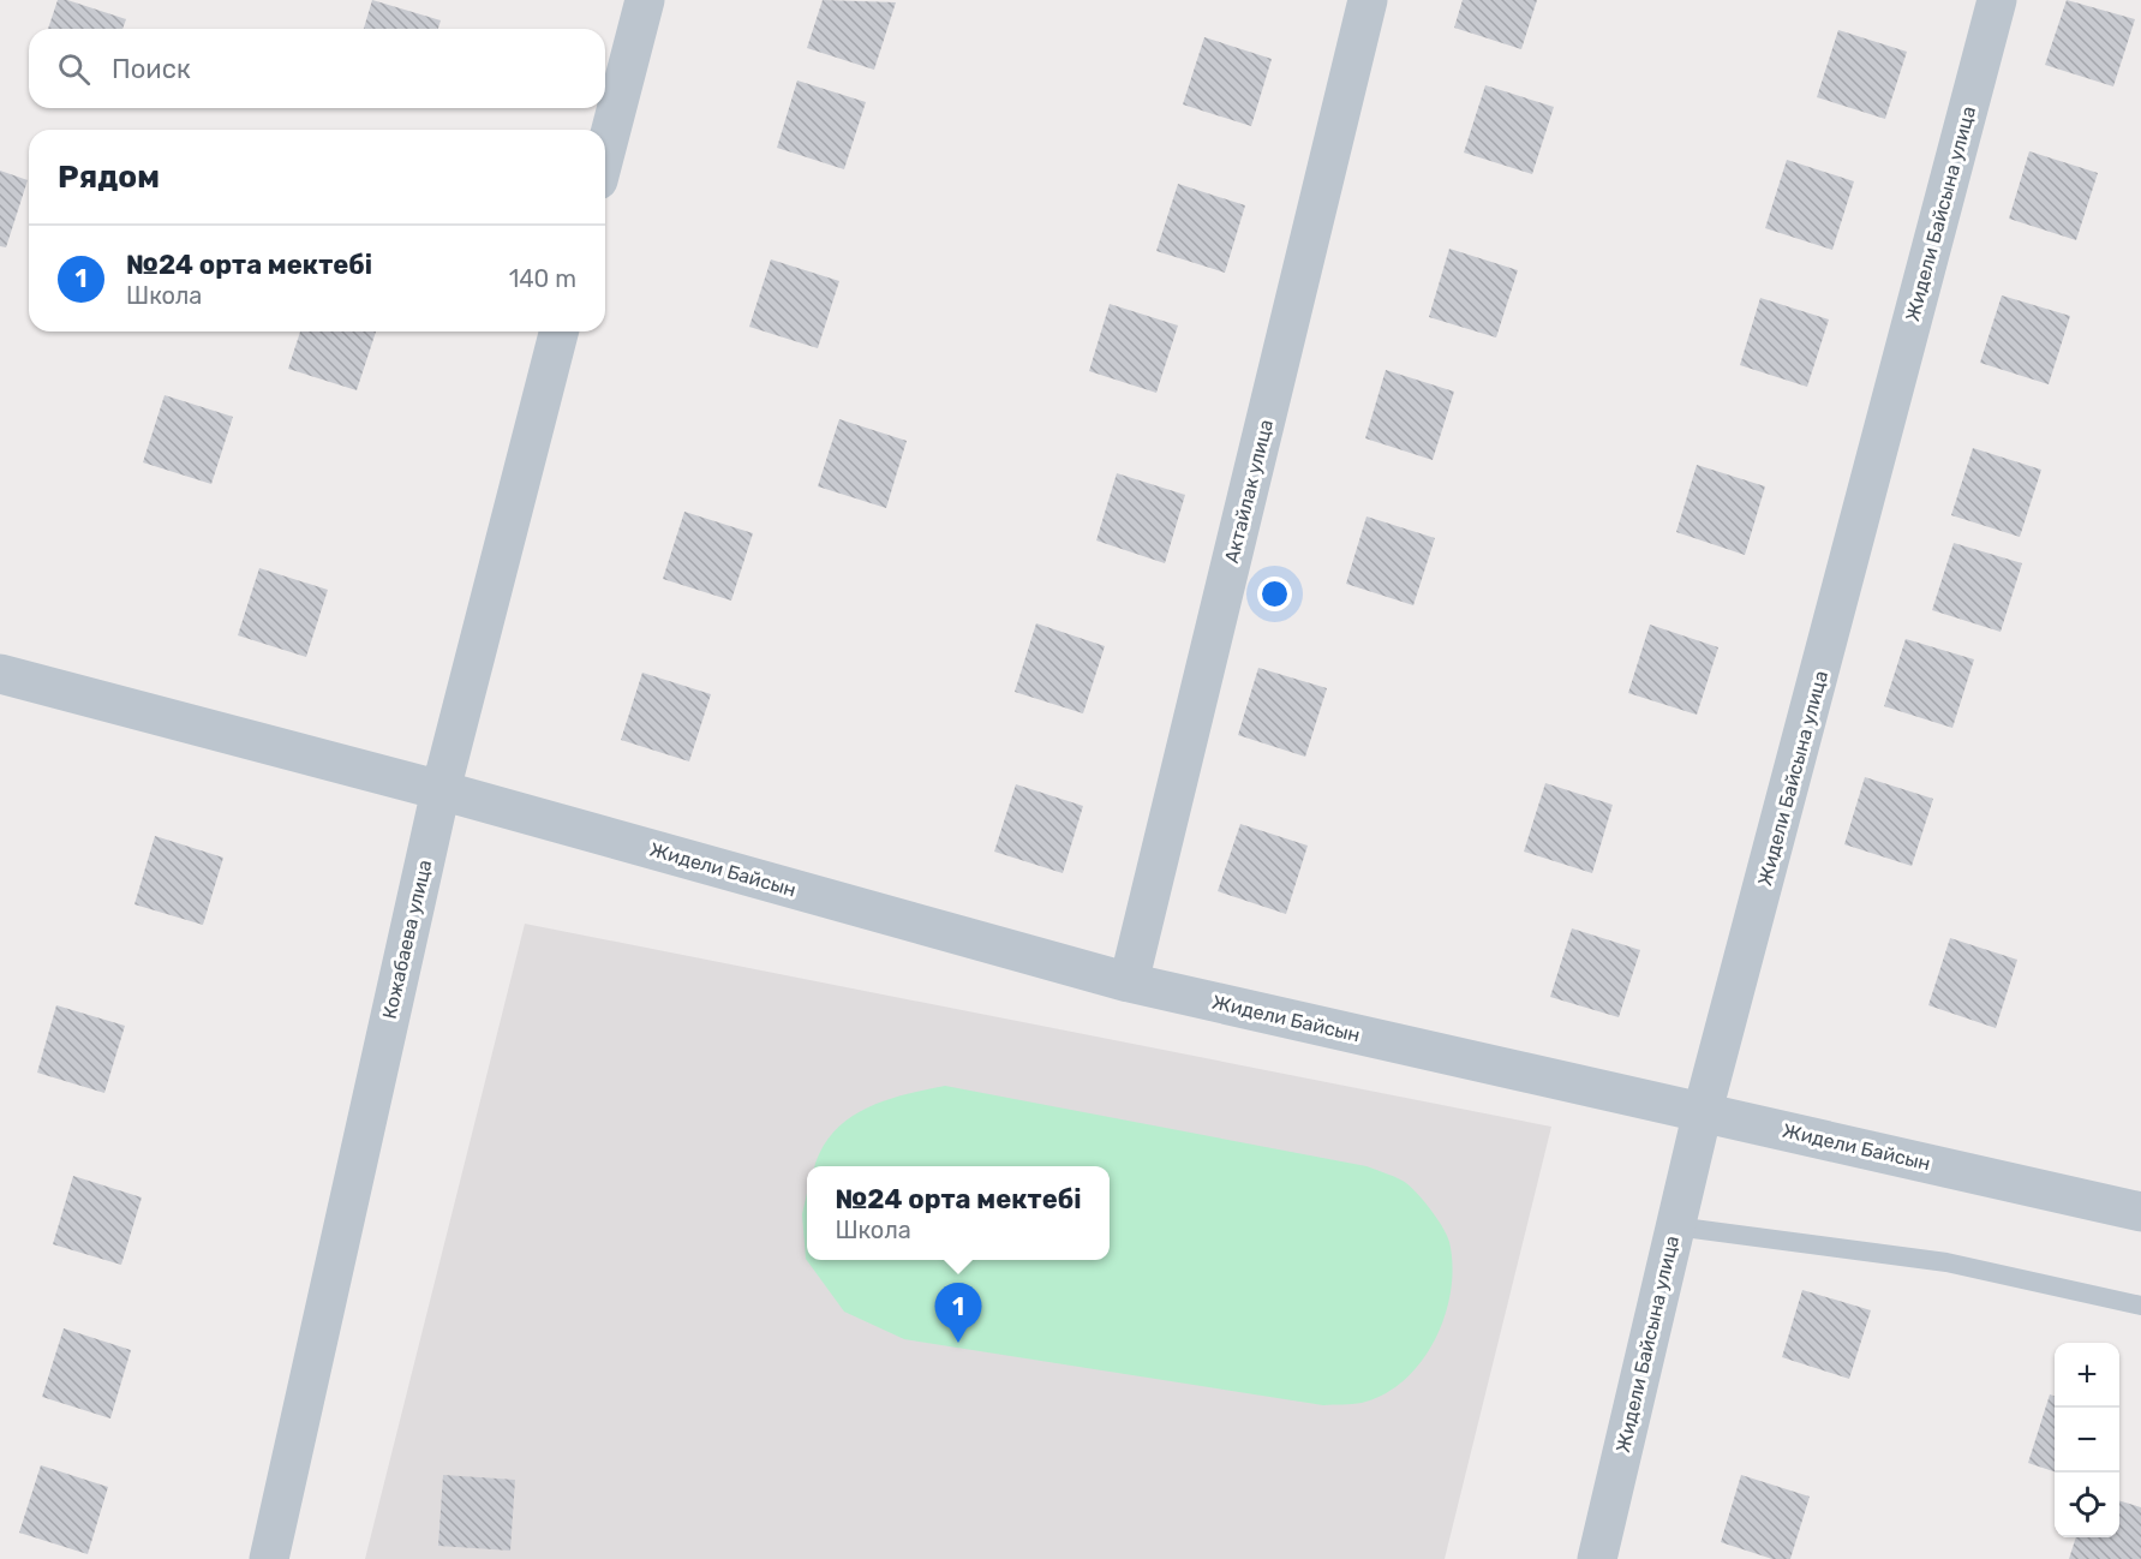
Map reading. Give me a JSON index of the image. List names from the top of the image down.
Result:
{
  "streets": {
    "street": [
      "Жидели Байсына улица",
      "Актайлак улица",
      "Жидели Байсын",
      "Кожабаева улица"
    ]
  },
  "crossings": [
    ["Жидели Байсына улица", "Жидели Байсын"],
    ["Актайлак улица", "Жидели Байсын"],
    ["Жидели Байсын", "Кожабаева улица"]
  ],
  "page": {
    "search": "Поиск",
    "heading": "Рядом",
    "list": [
      {
        "mark": "1",
        "name": "№24 орта мектебі",
        "note": "Школа",
        "value": "140 m"
      }
    ],
    "popup": ["№24 орта мектебі", "Школа"],
    "pins": "1",
    "map_buttons": ["+", "−"]
  }
}
